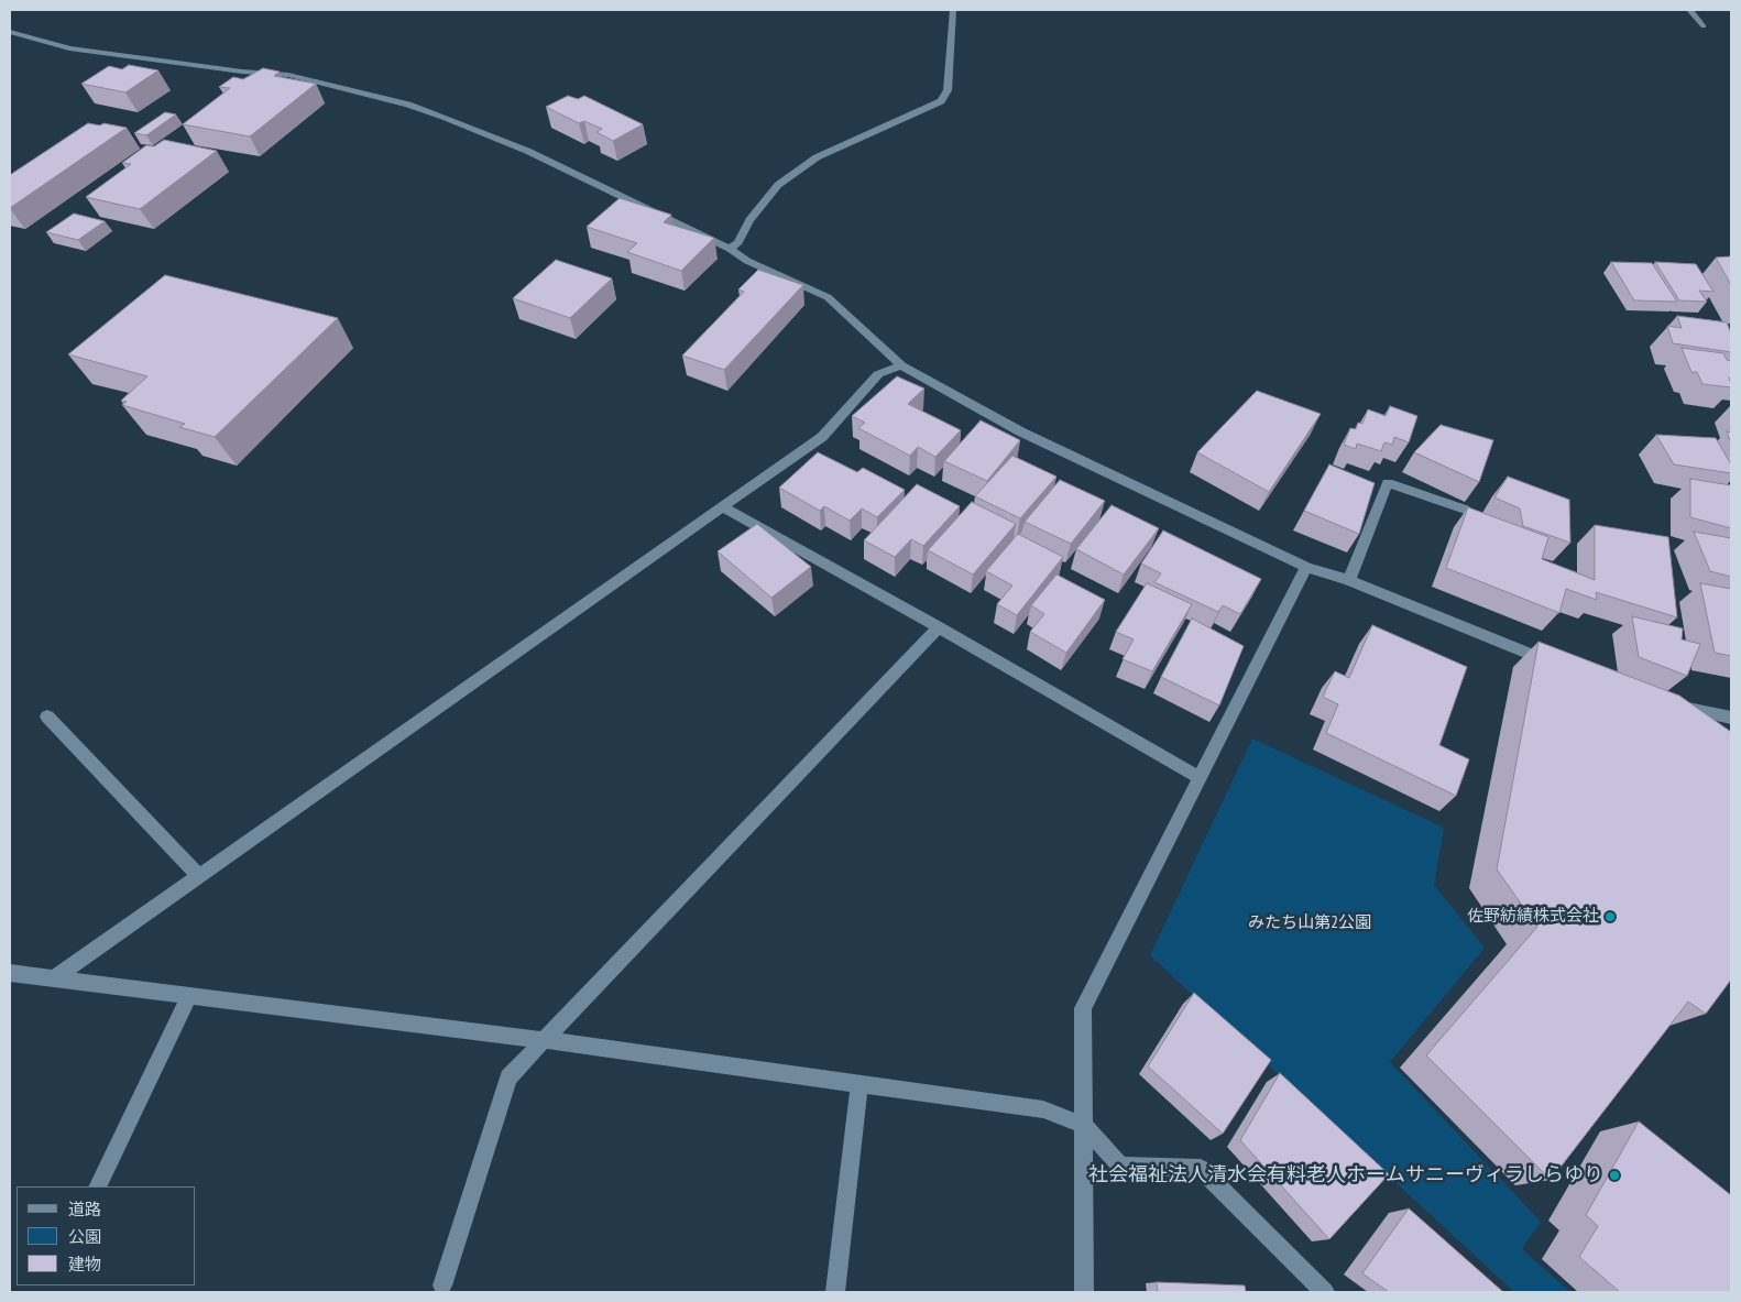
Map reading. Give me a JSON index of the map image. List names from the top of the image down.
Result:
{
  "parks": ["みたち山第2公園"],
  "places": ["佐野紡績株式会社", "社会福祉法人清水会有料老人ホームサニーヴィラしらゆり"],
  "legend": ["道路", "公園", "建物"]
}
